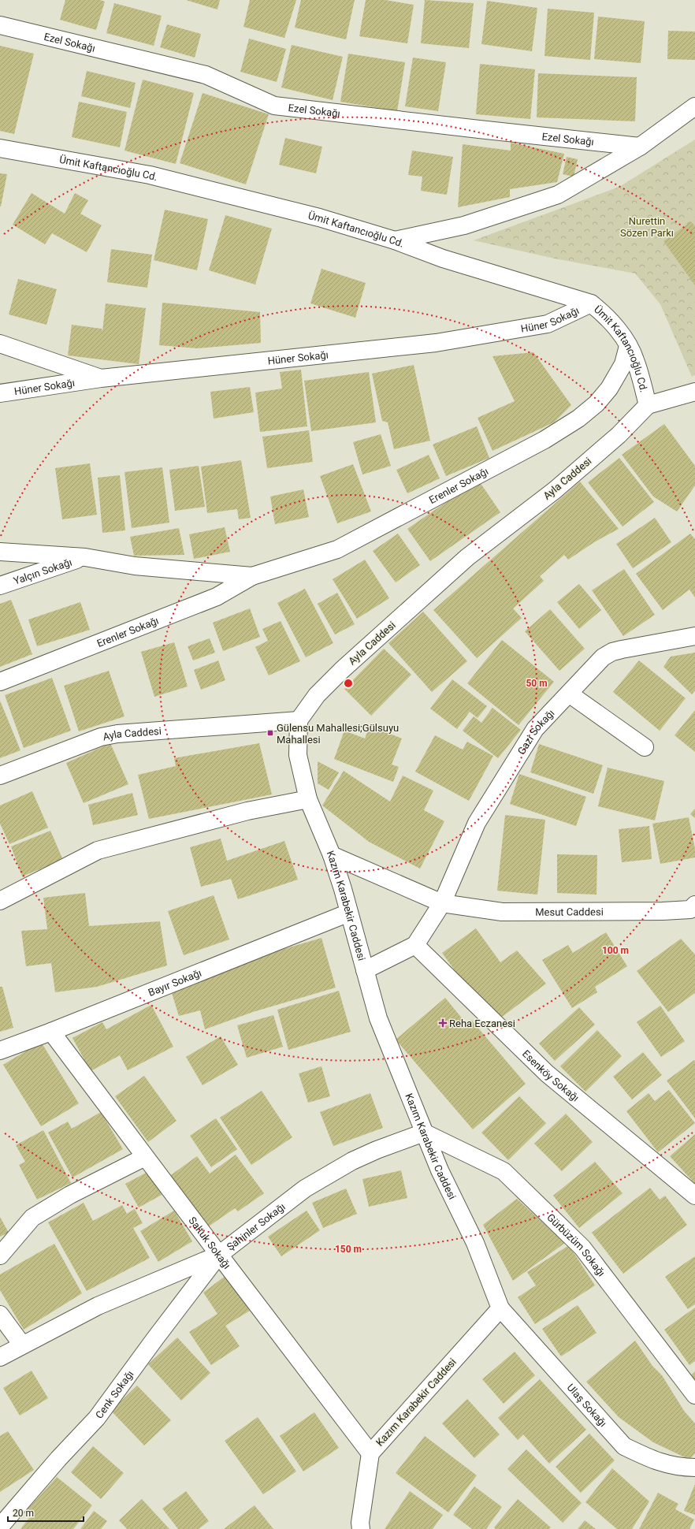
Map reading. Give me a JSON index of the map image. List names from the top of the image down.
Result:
{
  "streets": {
    "street": [
      "Ezel Sokağı",
      "Ümit Kaftancıoğlu Cd.",
      "Hüner Sokağı",
      "Ayla Caddesi",
      "Erenler Sokağı",
      "Yalçın Sokağı",
      "Gazi Sokağı",
      "Kazım Karabekir Caddesi",
      "Mesut Caddesi",
      "Bayır Sokağı",
      "Esenköy Sokağı",
      "Şahinler Sokağı",
      "Saltuk Sokağı",
      "Gürbüzüm Sokağı",
      "Cenk Sokağı",
      "Ulaş Sokağı"
    ]
  },
  "crossings": [
    ["Ümit Kaftancıoğlu Cd.", "Hüner Sokağı"],
    ["Ümit Kaftancıoğlu Cd.", "Ayla Caddesi"],
    ["Ümit Kaftancıoğlu Cd.", "Erenler Sokağı"],
    ["Ayla Caddesi", "Kazım Karabekir Caddesi"],
    ["Erenler Sokağı", "Yalçın Sokağı"],
    ["Gazi Sokağı", "Mesut Caddesi"],
    ["Gazi Sokağı", "Esenköy Sokağı"],
    ["Kazım Karabekir Caddesi", "Mesut Caddesi"],
    ["Kazım Karabekir Caddesi", "Bayır Sokağı"],
    ["Kazım Karabekir Caddesi", "Şahinler Sokağı"],
    ["Kazım Karabekir Caddesi", "Saltuk Sokağı"],
    ["Kazım Karabekir Caddesi", "Gürbüzüm Sokağı"],
    ["Kazım Karabekir Caddesi", "Ulaş Sokağı"],
    ["Bayır Sokağı", "Saltuk Sokağı"],
    ["Şahinler Sokağı", "Saltuk Sokağı"],
    ["Şahinler Sokağı", "Gürbüzüm Sokağı"],
    ["Şahinler Sokağı", "Cenk Sokağı"],
    ["Saltuk Sokağı", "Cenk Sokağı"]
  ],
  "parks": ["Nurettin Sözen Parkı"],
  "places": {
    "transit": ["Gülensu Mahallesi;Gülsuyu Mahallesi"],
    "health": ["Reha Eczanesi"]
  },
  "scale_bar": "20 m",
  "rings": ["50 m", "100 m", "150 m"]
}
